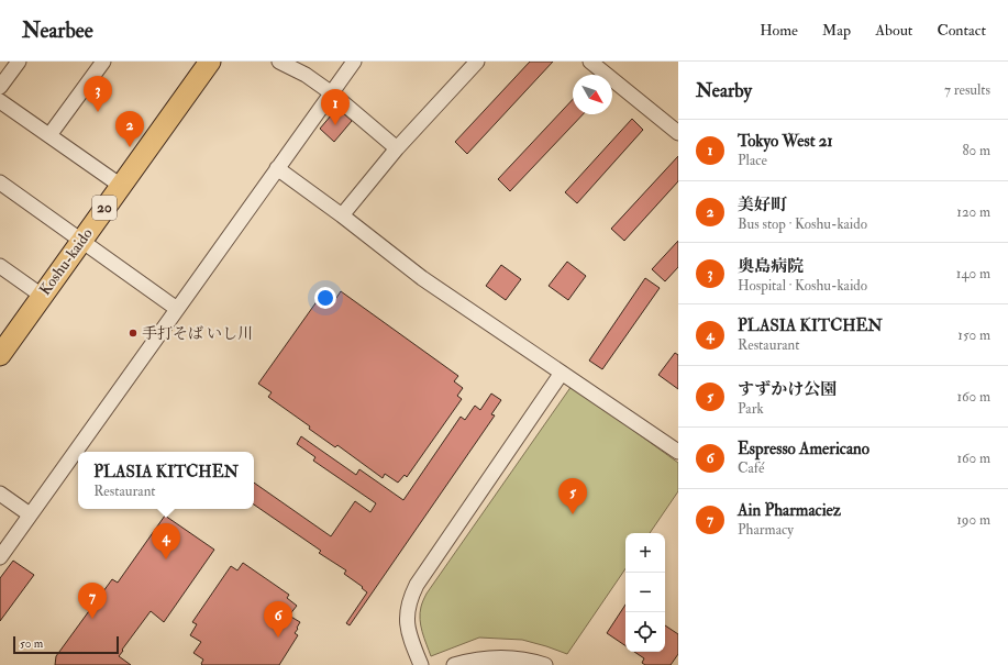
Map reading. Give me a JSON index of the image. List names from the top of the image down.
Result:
{
  "streets": {
    "highway": ["20", "Koshu-kaido"]
  },
  "places": ["手打そば いし川"],
  "scale_bar": "50 m",
  "north": "bottom right",
  "page": {
    "header": "Nearbee",
    "nav": [
      "Home",
      "Map",
      "About",
      "Contact"
    ],
    "heading": ["Nearby", "7 results"],
    "pins": [
      "3",
      "1",
      "2",
      "5",
      "4",
      "7",
      "6"
    ],
    "list": [
      {
        "mark": "1",
        "name": "Tokyo West 21",
        "note": "Place",
        "value": "80 m"
      },
      {
        "mark": "2",
        "name": "美好町",
        "note": "Bus stop · Koshu-kaido",
        "value": "120 m"
      },
      {
        "mark": "3",
        "name": "奥島病院",
        "note": "Hospital · Koshu-kaido",
        "value": "140 m"
      },
      {
        "mark": "4",
        "name": "PLASIA KITCHEN",
        "note": "Restaurant",
        "value": "150 m"
      },
      {
        "mark": "5",
        "name": "すずかけ公園",
        "note": "Park",
        "value": "160 m"
      },
      {
        "mark": "6",
        "name": "Espresso Americano",
        "note": "Café",
        "value": "160 m"
      },
      {
        "mark": "7",
        "name": "Ain Pharmaciez",
        "note": "Pharmacy",
        "value": "190 m"
      }
    ],
    "popup": ["PLASIA KITCHEN", "Restaurant"],
    "map_buttons": ["+", "−"],
    "scale": "50 m"
  }
}
